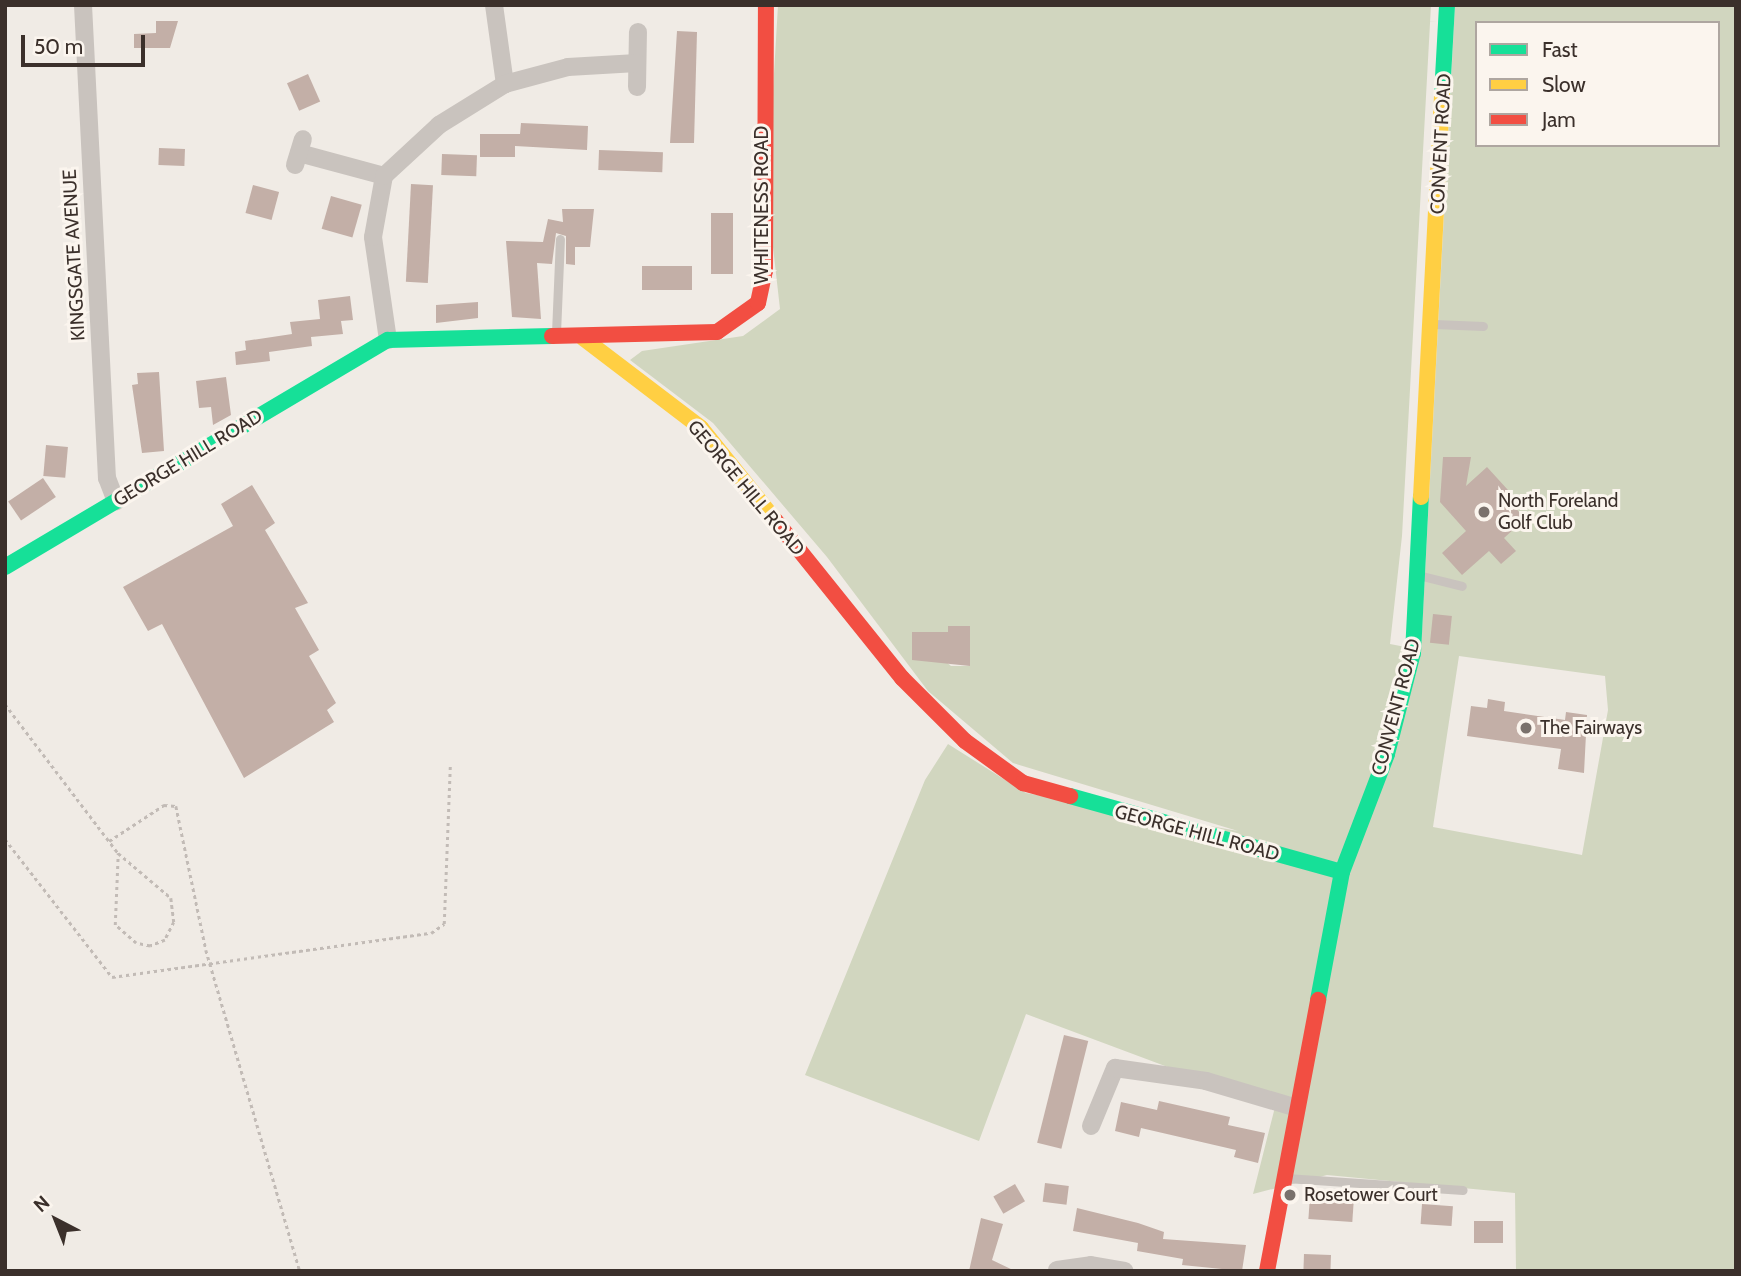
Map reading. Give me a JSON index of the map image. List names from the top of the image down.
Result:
{
  "streets": {
    "street": [
      "CONVENT ROAD",
      "WHITENESS ROAD",
      "KINGSGATE AVENUE",
      "GEORGE HILL ROAD"
    ]
  },
  "crossings": [
    ["CONVENT ROAD", "GEORGE HILL ROAD"],
    ["WHITENESS ROAD", "GEORGE HILL ROAD"],
    ["KINGSGATE AVENUE", "GEORGE HILL ROAD"]
  ],
  "places": ["North Foreland Golf Club", "The Fairways", "Rosetower Court"],
  "legend": ["Fast", "Slow", "Jam"],
  "scale_bar": "50 m",
  "north": "top left"
}
